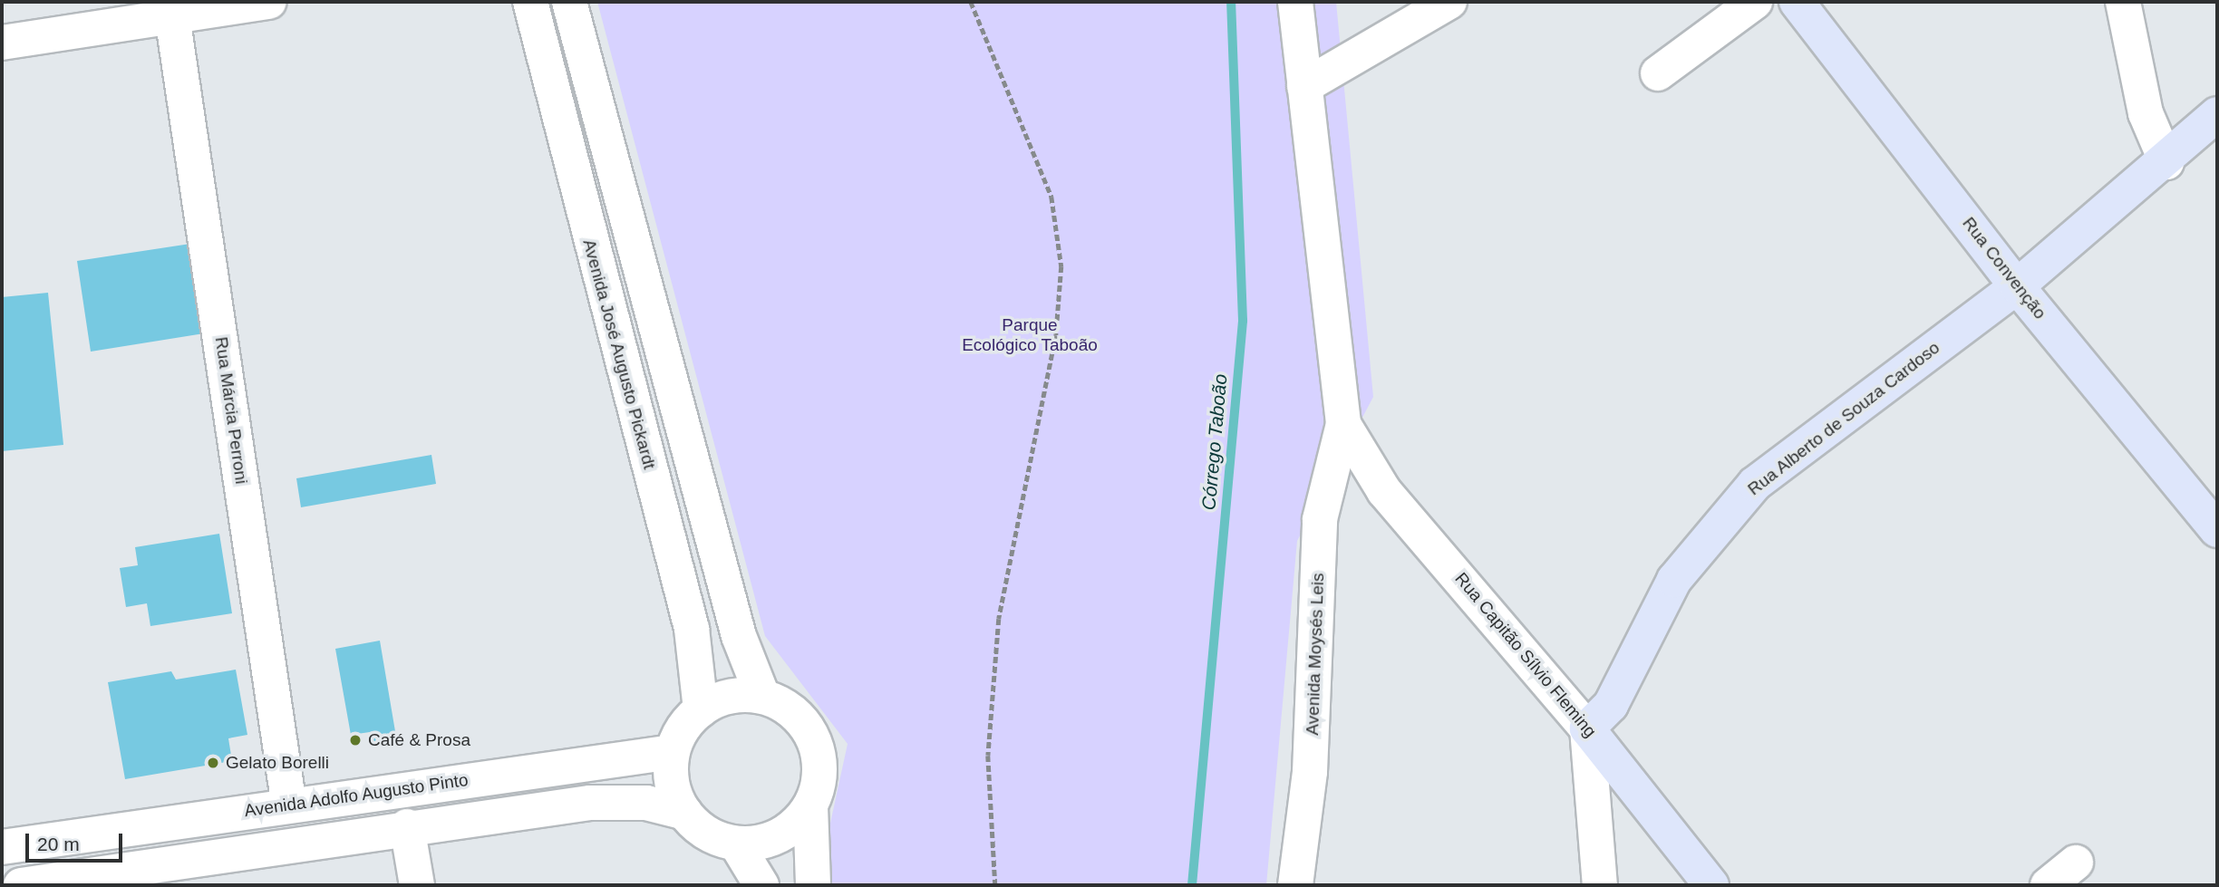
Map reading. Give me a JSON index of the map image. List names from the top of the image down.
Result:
{
  "streets": {
    "street": [
      "Rua Convenção",
      "Avenida José Augusto Pickardt",
      "Rua Márcia Perroni",
      "Rua Alberto de Souza Cardoso",
      "Avenida Moysés Leis",
      "Rua Capitão Sílvio Fleming",
      "Avenida Adolfo Augusto Pinto"
    ]
  },
  "crossings": [
    ["Rua Convenção", "Rua Alberto de Souza Cardoso"],
    ["Avenida José Augusto Pickardt", "Avenida Adolfo Augusto Pinto"],
    ["Rua Márcia Perroni", "Avenida Adolfo Augusto Pinto"],
    ["Rua Alberto de Souza Cardoso", "Rua Capitão Sílvio Fleming"],
    ["Avenida Moysés Leis", "Rua Capitão Sílvio Fleming"]
  ],
  "water": ["Córrego Taboão"],
  "parks": ["Parque Ecológico Taboão"],
  "places": ["Café & Prosa", "Gelato Borelli"],
  "scale_bar": "20 m"
}
